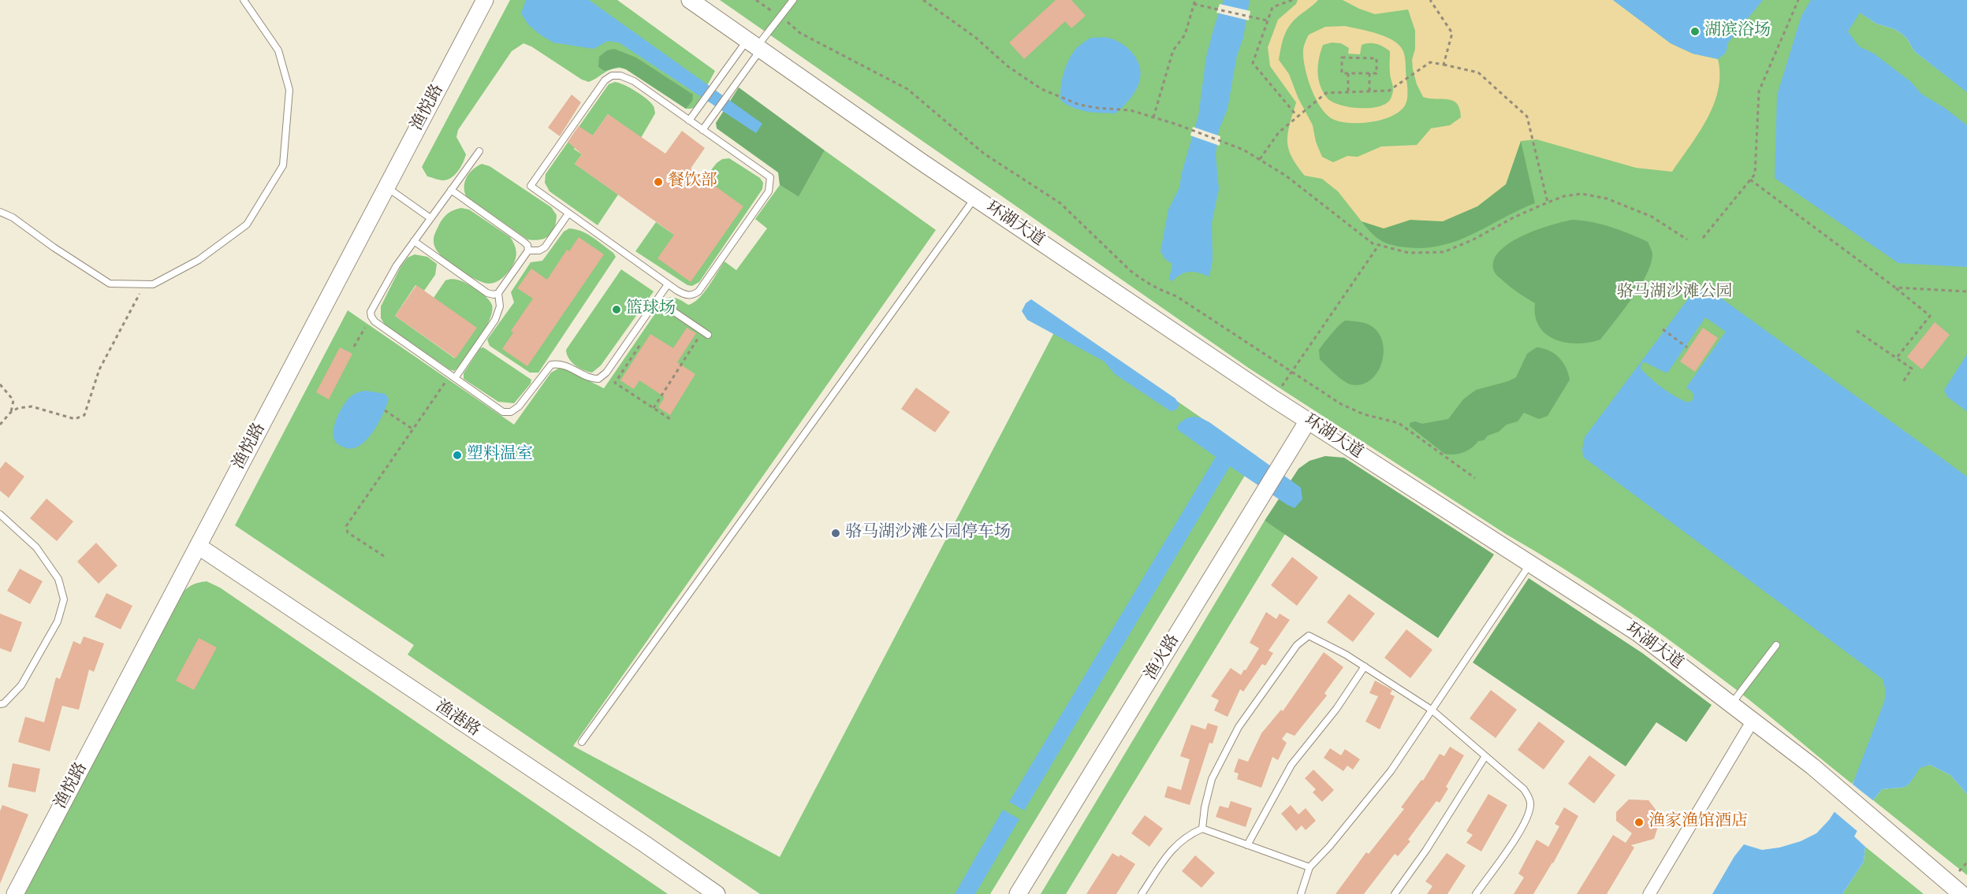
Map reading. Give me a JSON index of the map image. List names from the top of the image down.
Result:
{
  "streets": {
    "street": [
      "渔悦路",
      "环湖大道",
      "渔火路",
      "渔港路"
    ]
  },
  "crossings": [
    ["渔悦路", "渔港路"],
    ["环湖大道", "渔火路"]
  ],
  "parks": ["骆马湖沙滩公园"],
  "places": [
    "湖滨浴场",
    "餐饮部",
    "篮球场",
    "塑料温室",
    "骆马湖沙滩公园停车场",
    "渔家渔馆酒店"
  ]
}
